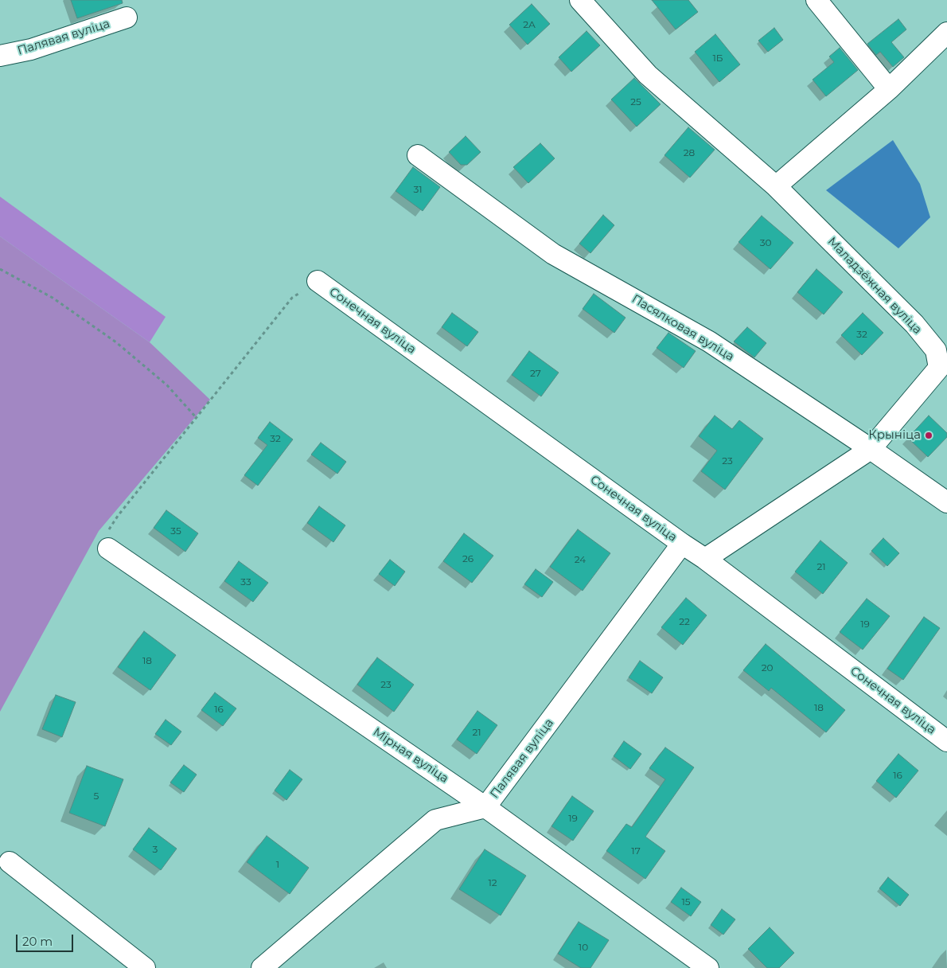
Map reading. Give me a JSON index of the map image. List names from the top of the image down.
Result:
{
  "streets": {
    "street": [
      "Палявая вуліца",
      "Маладзёжная вуліца",
      "Сонечная вуліца",
      "Пасялковая вуліца",
      "Мірная вуліца"
    ]
  },
  "crossings": [
    ["Палявая вуліца", "Сонечная вуліца"],
    ["Палявая вуліца", "Мірная вуліца"],
    ["Маладзёжная вуліца", "Сонечная вуліца"],
    ["Маладзёжная вуліца", "Пасялковая вуліца"]
  ],
  "places": ["Крыніца"],
  "house_numbers": [
    "2А",
    "1Б",
    "25",
    "28",
    "31",
    "30",
    "32",
    "27",
    "32",
    "23",
    "35",
    "26",
    "24",
    "21",
    "33",
    "22",
    "19",
    "18",
    "20",
    "23",
    "18",
    "16",
    "21",
    "16",
    "5",
    "19",
    "3",
    "17",
    "1",
    "12",
    "15",
    "10"
  ],
  "scale_bar": "20 m"
}
